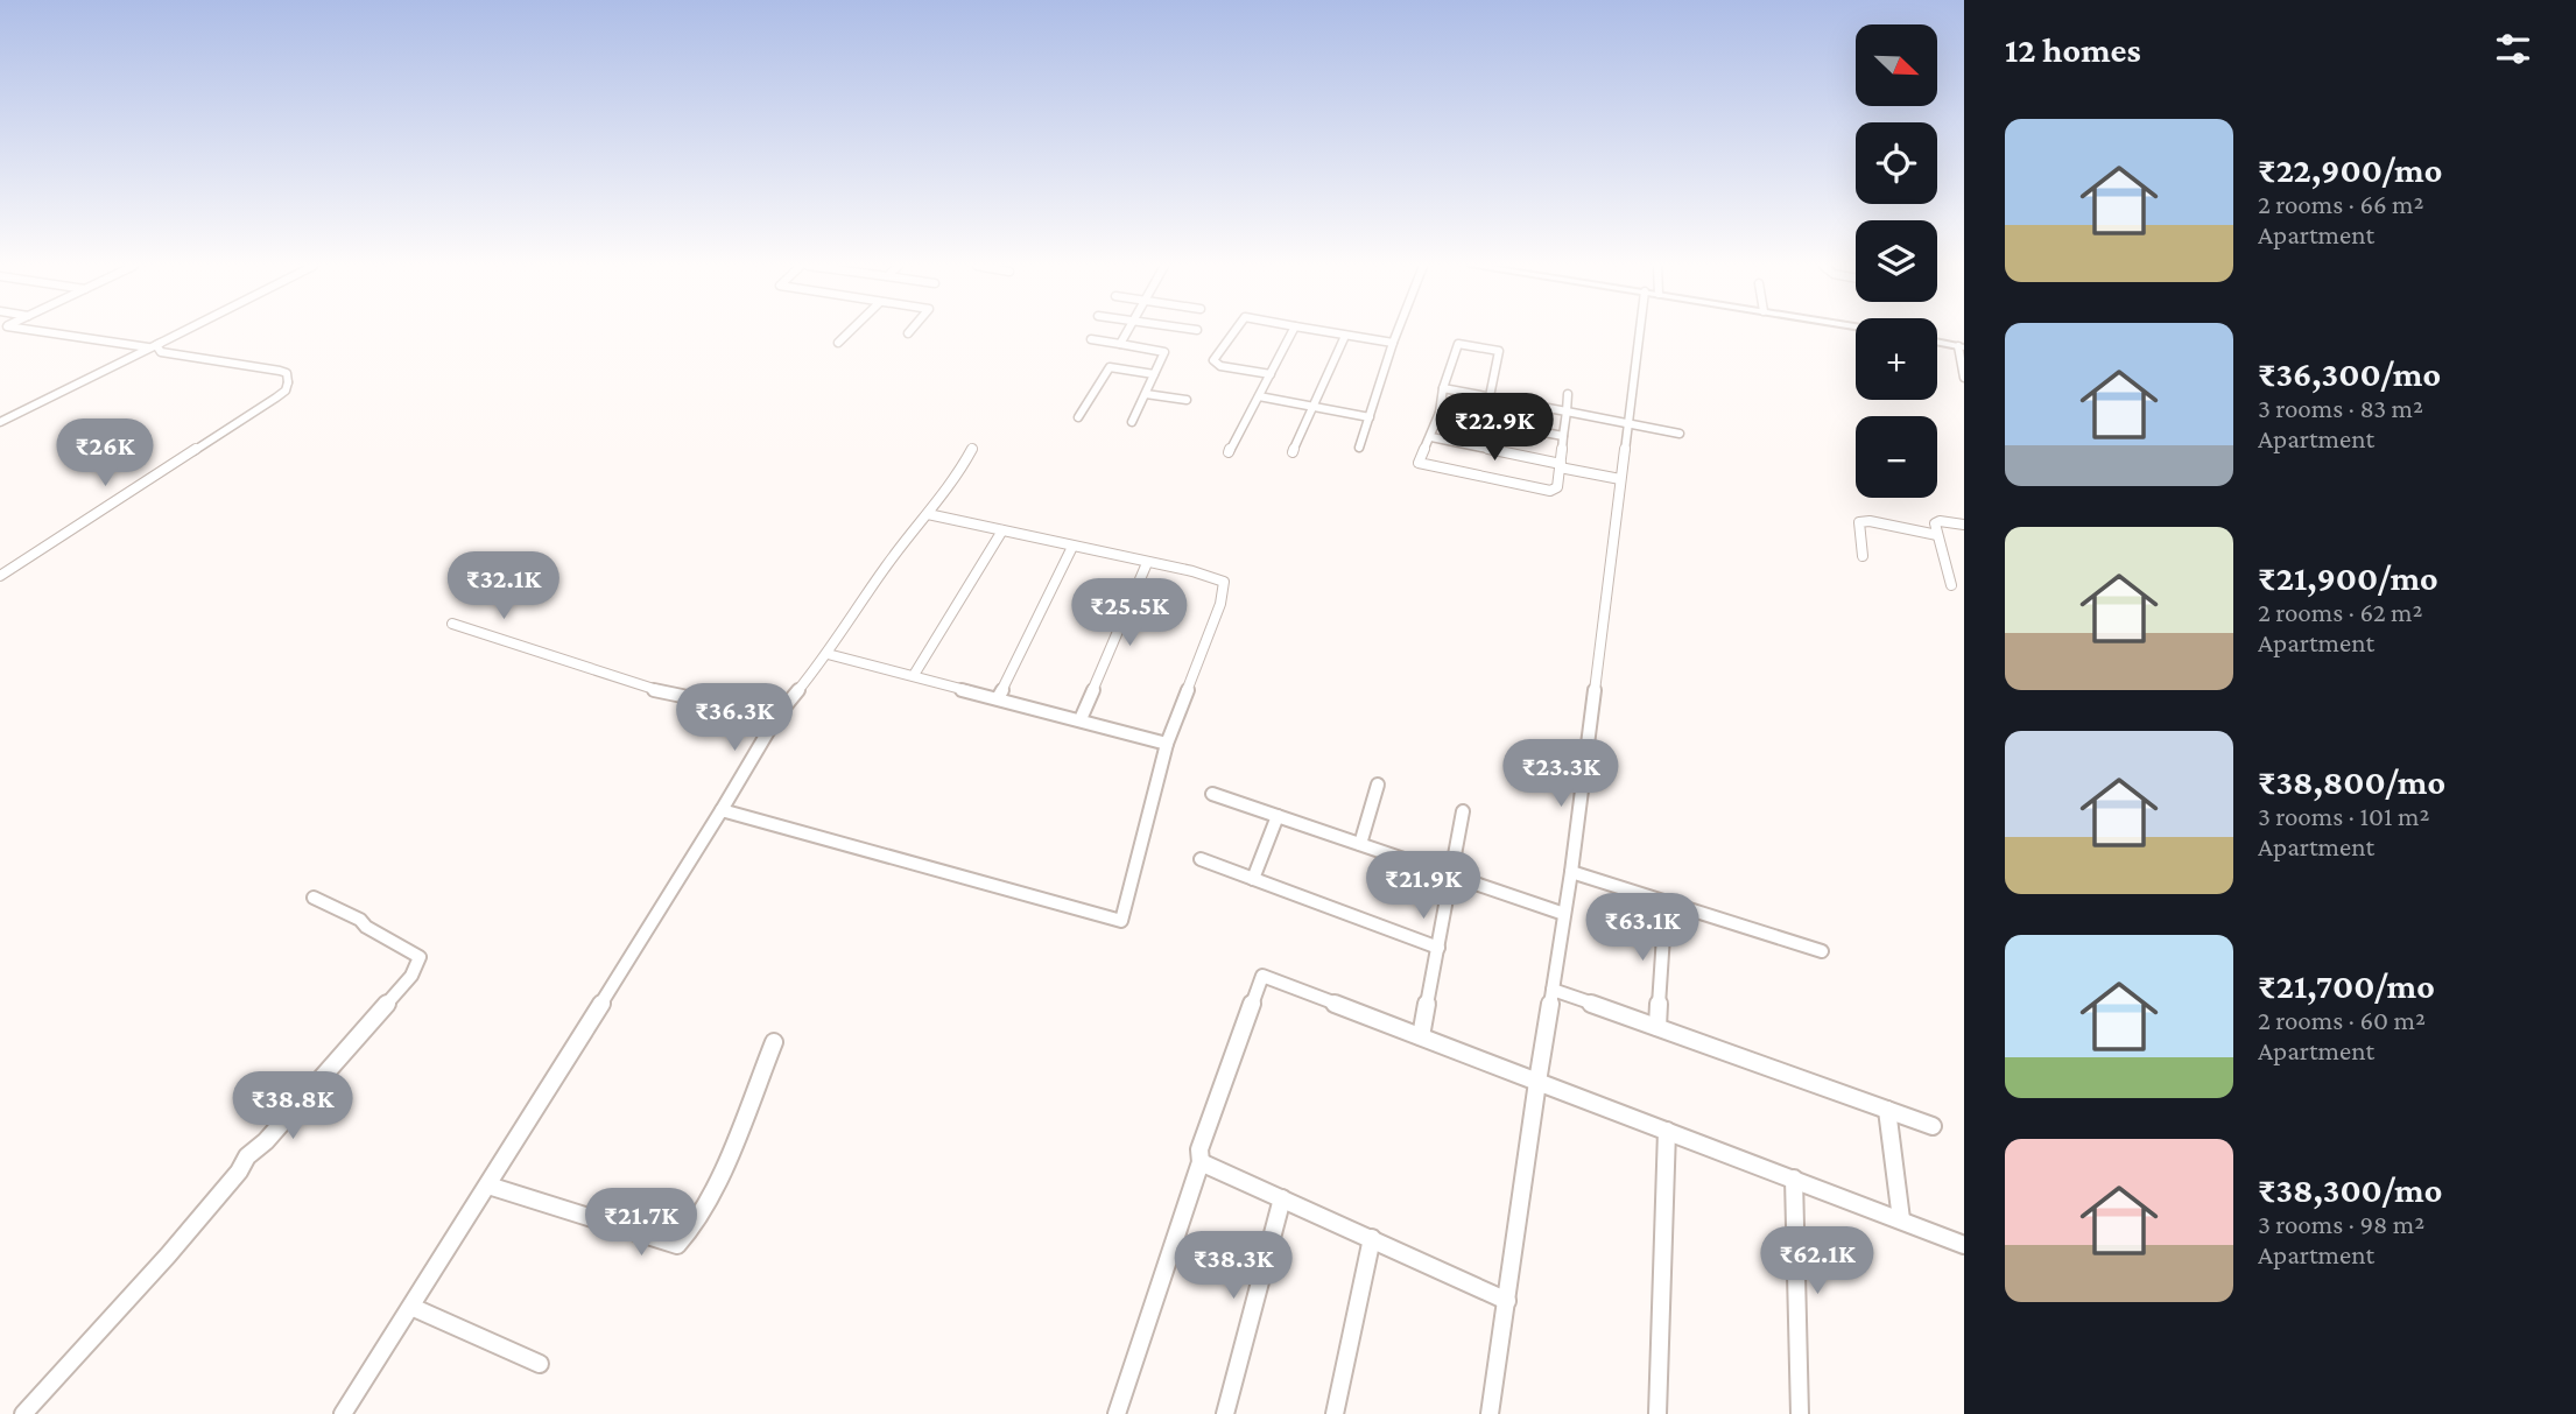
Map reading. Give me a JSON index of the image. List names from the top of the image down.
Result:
{
  "north": "bottom right",
  "page": {
    "heading": "12 homes",
    "map_buttons": ["+", "−"],
    "list": [
      {
        "name": "₹22,900/mo",
        "note": "2 rooms · 66 m² · Apartment"
      },
      {
        "name": "₹36,300/mo",
        "note": "3 rooms · 83 m² · Apartment"
      },
      {
        "name": "₹21,900/mo",
        "note": "2 rooms · 62 m² · Apartment"
      },
      {
        "name": "₹38,800/mo",
        "note": "3 rooms · 101 m² · Apartment"
      },
      {
        "name": "₹21,700/mo",
        "note": "2 rooms · 60 m² · Apartment"
      },
      {
        "name": "₹38,300/mo",
        "note": "3 rooms · 98 m² · Apartment"
      }
    ],
    "price": [
      "₹22.9K",
      "₹26K",
      "₹32.1K",
      "₹25.5K",
      "₹36.3K",
      "₹23.3K",
      "₹21.9K",
      "₹63.1K",
      "₹38.8K",
      "₹21.7K",
      "₹62.1K",
      "₹38.3K"
    ]
  }
}
